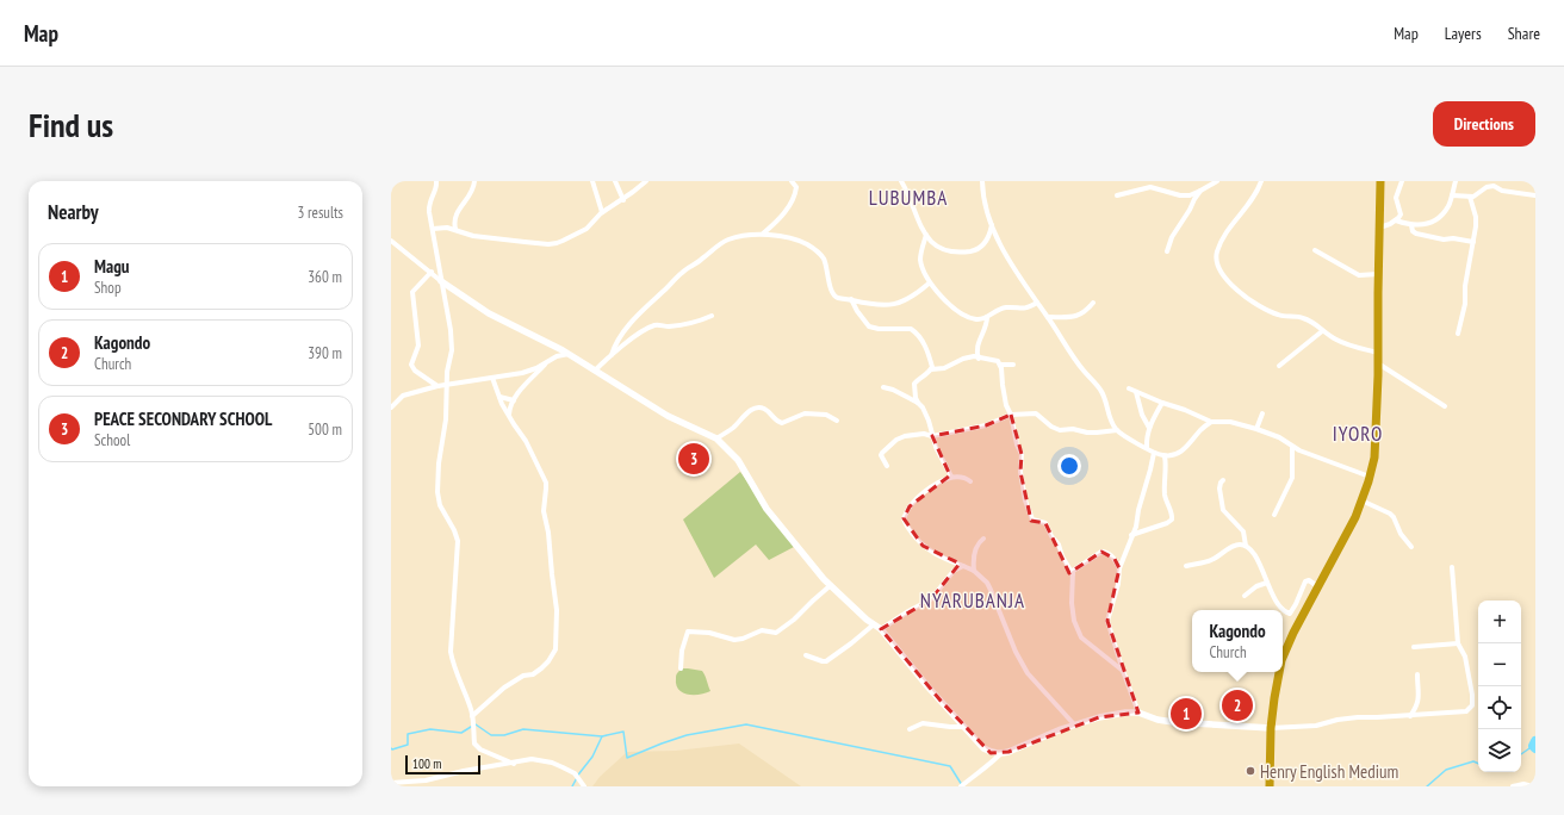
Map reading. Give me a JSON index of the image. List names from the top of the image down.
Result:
{
  "districts": ["LUBUMBA", "IYORO", "NYARUBANJA"],
  "places": ["Henry English Medium"],
  "scale_bar": "100 m",
  "page": {
    "header": "Map",
    "nav": ["Map", "Layers", "Share"],
    "buttons": "Directions",
    "title": "Find us",
    "heading": ["Nearby", "3 results"],
    "list": [
      {
        "mark": "1",
        "name": "Magu",
        "note": "Shop",
        "value": "360 m"
      },
      {
        "mark": "2",
        "name": "Kagondo",
        "note": "Church",
        "value": "390 m"
      },
      {
        "mark": "3",
        "name": "PEACE SECONDARY SCHOOL",
        "note": "School",
        "value": "500 m"
      }
    ],
    "pins": ["3", "2", "1"],
    "map_buttons": ["+", "−"],
    "popup": ["Kagondo", "Church"],
    "scale": "100 m"
  }
}
